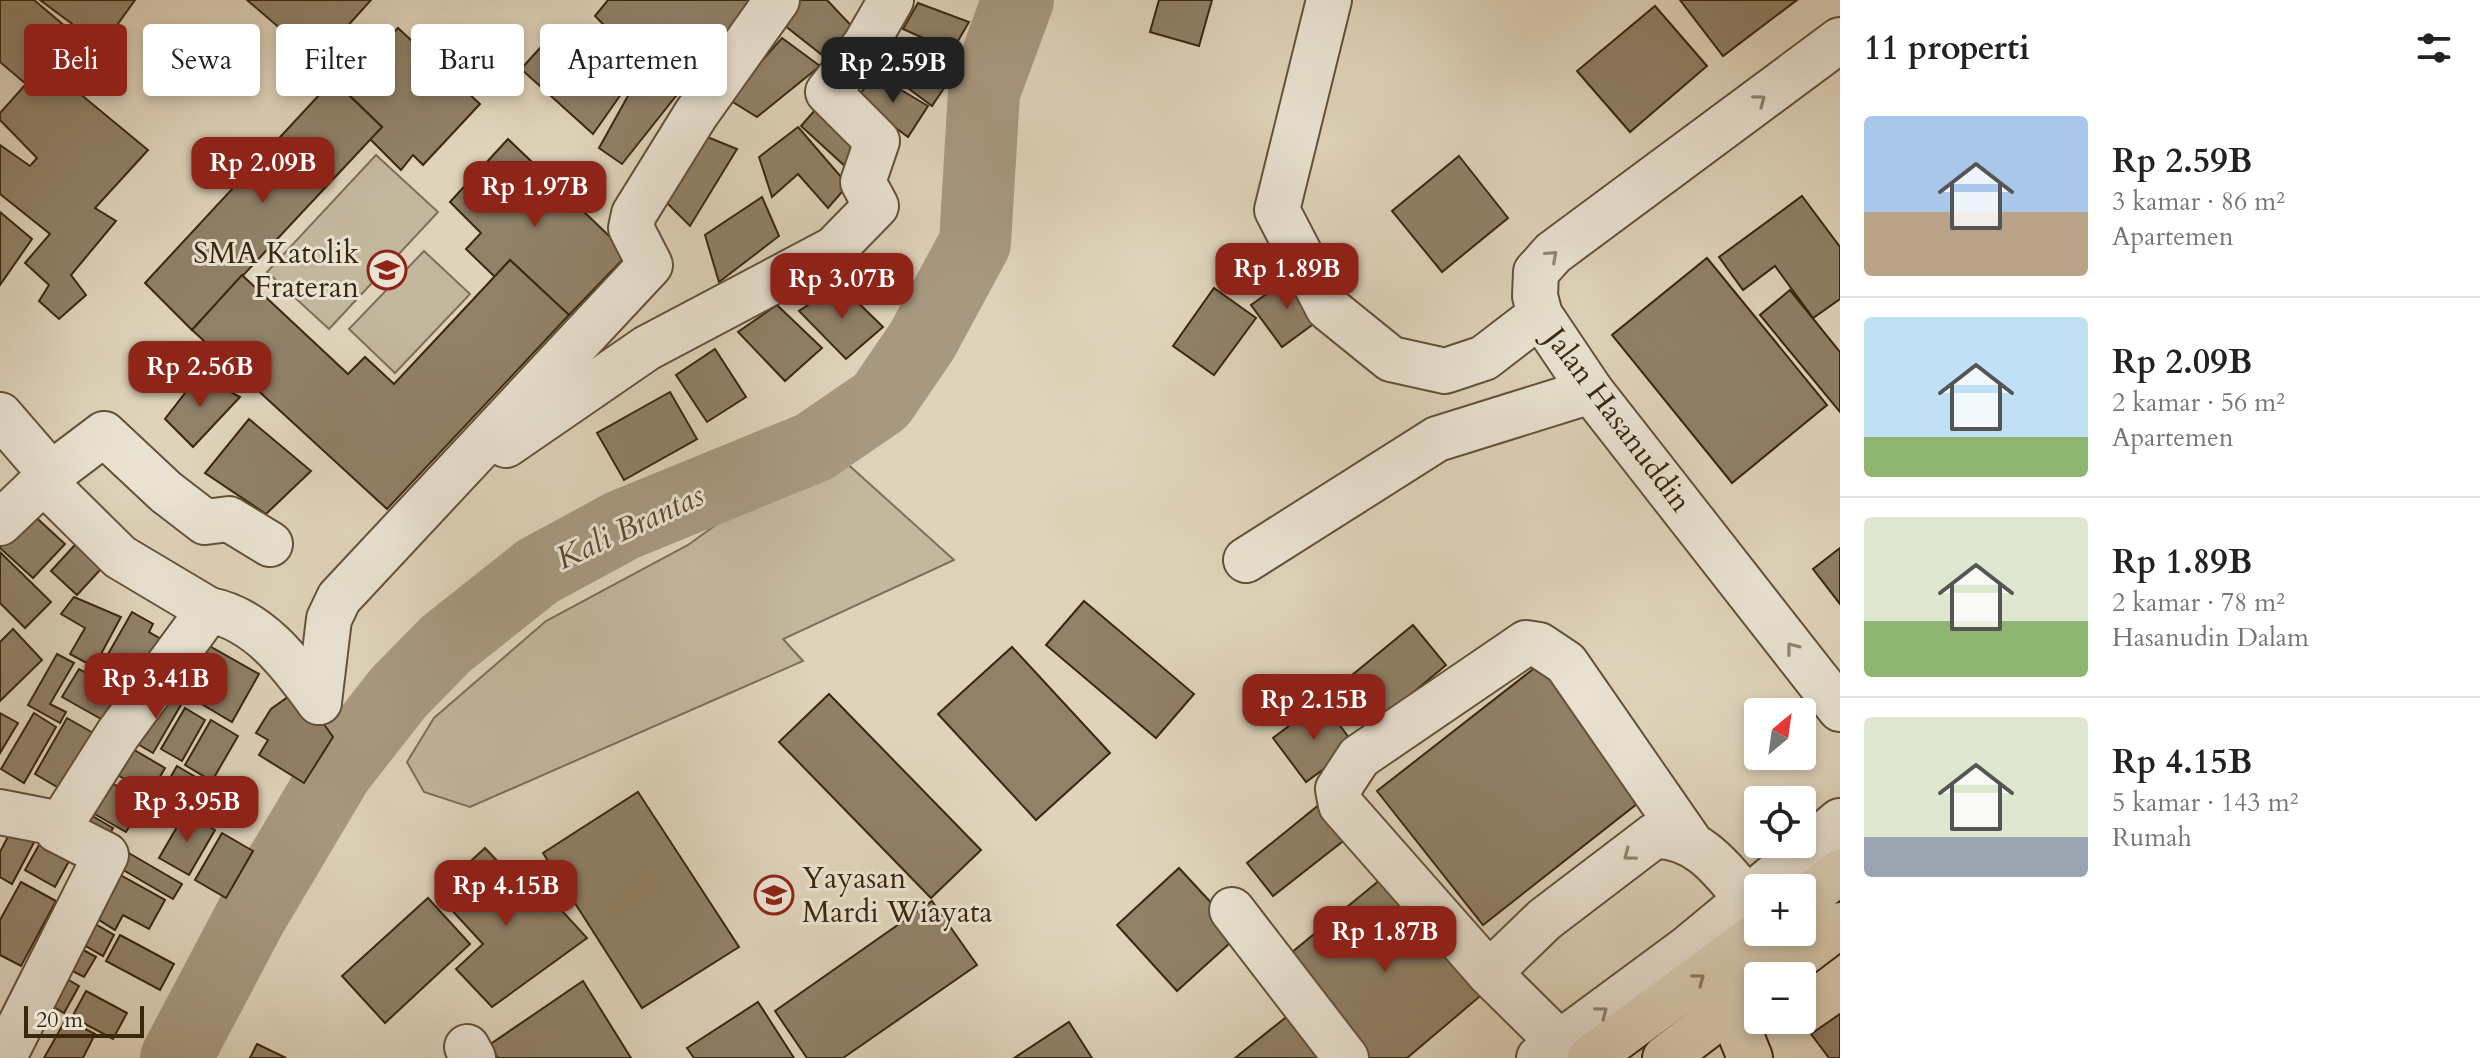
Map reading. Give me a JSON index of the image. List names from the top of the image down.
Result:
{
  "streets": {
    "street": ["Jalan Hasanuddin"]
  },
  "water": ["Kali Brantas"],
  "places": {
    "school or university": ["SMA Katolik Frateran", "Yayasan Mardi Wiayata"]
  },
  "scale_bar": "20 m",
  "north": "top right",
  "page": {
    "heading": "11 properti",
    "chip": [
      "Beli",
      "Sewa",
      "Filter",
      "Baru",
      "Apartemen"
    ],
    "price": [
      "Rp 2.59B",
      "Rp 2.09B",
      "Rp 1.97B",
      "Rp 1.89B",
      "Rp 3.07B",
      "Rp 2.56B",
      "Rp 3.41B",
      "Rp 2.15B",
      "Rp 3.95B",
      "Rp 4.15B",
      "Rp 1.87B"
    ],
    "list": [
      {
        "name": "Rp 2.59B",
        "note": "3 kamar · 86 m² · Apartemen"
      },
      {
        "name": "Rp 2.09B",
        "note": "2 kamar · 56 m² · Apartemen"
      },
      {
        "name": "Rp 1.89B",
        "note": "2 kamar · 78 m² · Hasanudin Dalam"
      },
      {
        "name": "Rp 4.15B",
        "note": "5 kamar · 143 m² · Rumah"
      }
    ],
    "map_buttons": ["+", "−"],
    "scale": "20 m"
  }
}
